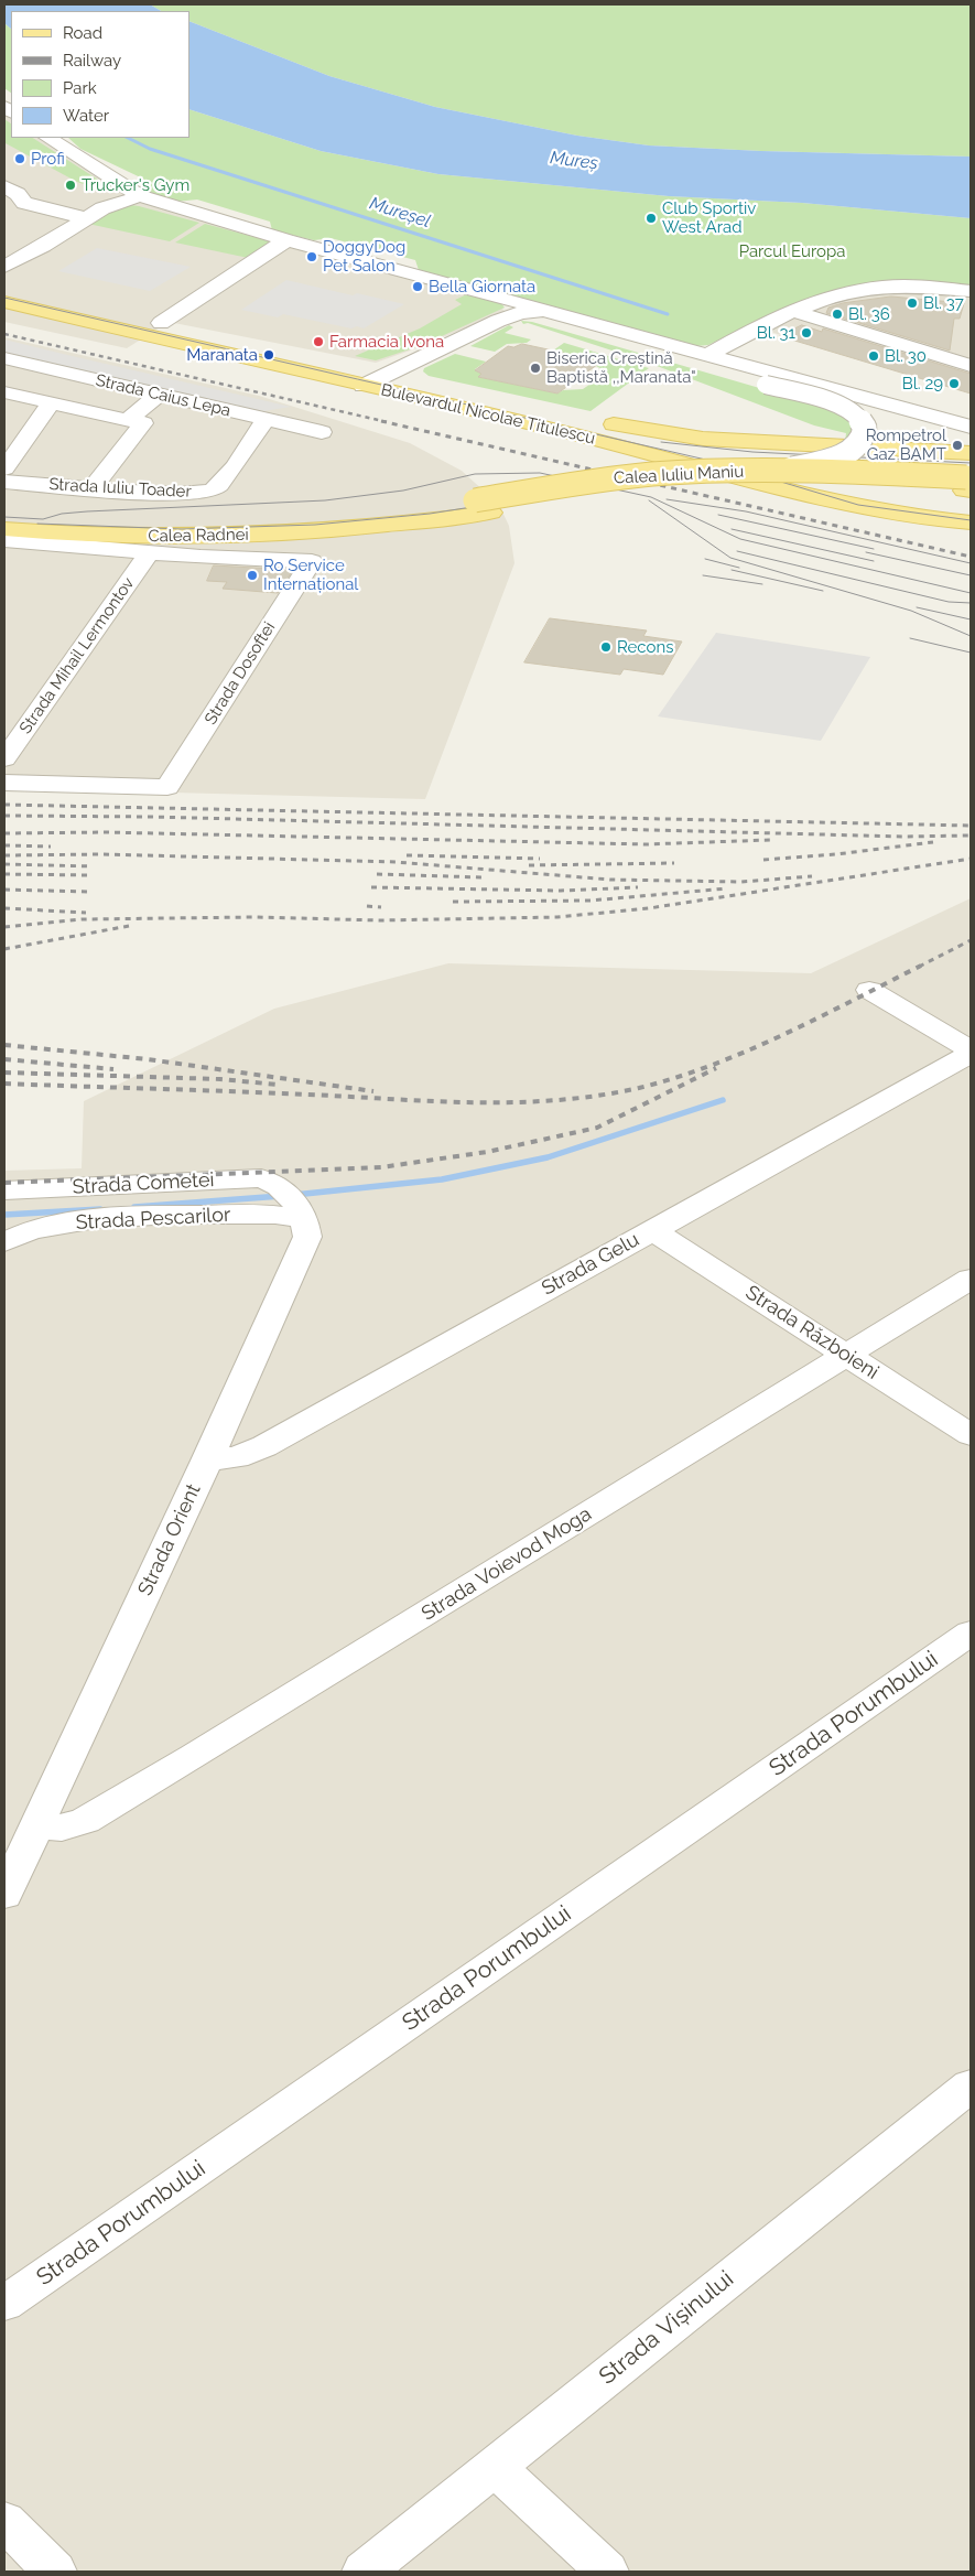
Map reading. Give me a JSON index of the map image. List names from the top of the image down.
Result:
{
  "streets": {
    "main road": ["Bulevardul Nicolae Titulescu", "Calea Iuliu Maniu", "Calea Radnei"],
    "street": [
      "Strada Caius Lepa",
      "Strada Iuliu Toader",
      "Strada Mihail Lermontov",
      "Strada Dosoftei",
      "Strada Cometei",
      "Strada Pescarilor",
      "Strada Gelu",
      "Strada Războieni",
      "Strada Orient",
      "Strada Voievod Moga",
      "Strada Porumbului",
      "Strada Vișinului"
    ]
  },
  "crossings": [
    ["Strada Caius Lepa", "Strada Iuliu Toader"],
    ["Calea Iuliu Maniu", "Calea Radnei"],
    ["Strada Mihail Lermontov", "Strada Dosoftei"],
    ["Strada Cometei", "Strada Pescarilor"],
    ["Strada Cometei", "Strada Orient"],
    ["Strada Pescarilor", "Strada Orient"],
    ["Strada Gelu", "Strada Războieni"],
    ["Strada Gelu", "Strada Orient"],
    ["Strada Războieni", "Strada Voievod Moga"],
    ["Strada Orient", "Strada Voievod Moga"]
  ],
  "water": ["Mureș", "Mureșel"],
  "parks": ["Parcul Europa"],
  "places": [
    "Profi",
    "Trucker's Gym",
    "Club Sportiv West Arad",
    "DoggyDog Pet Salon",
    "Bella Giornata",
    "Bl. 37",
    "Bl. 36",
    "Bl. 31",
    "Farmacia Ivona",
    "Maranata",
    "Bl. 30",
    "Biserica Creștină Baptistă ,,Maranata\"",
    "Bl. 29",
    "Rompetrol Gaz BAMT",
    "Ro Service Internațional",
    "Recons"
  ],
  "legend": [
    "Road",
    "Railway",
    "Park",
    "Water"
  ]
}
